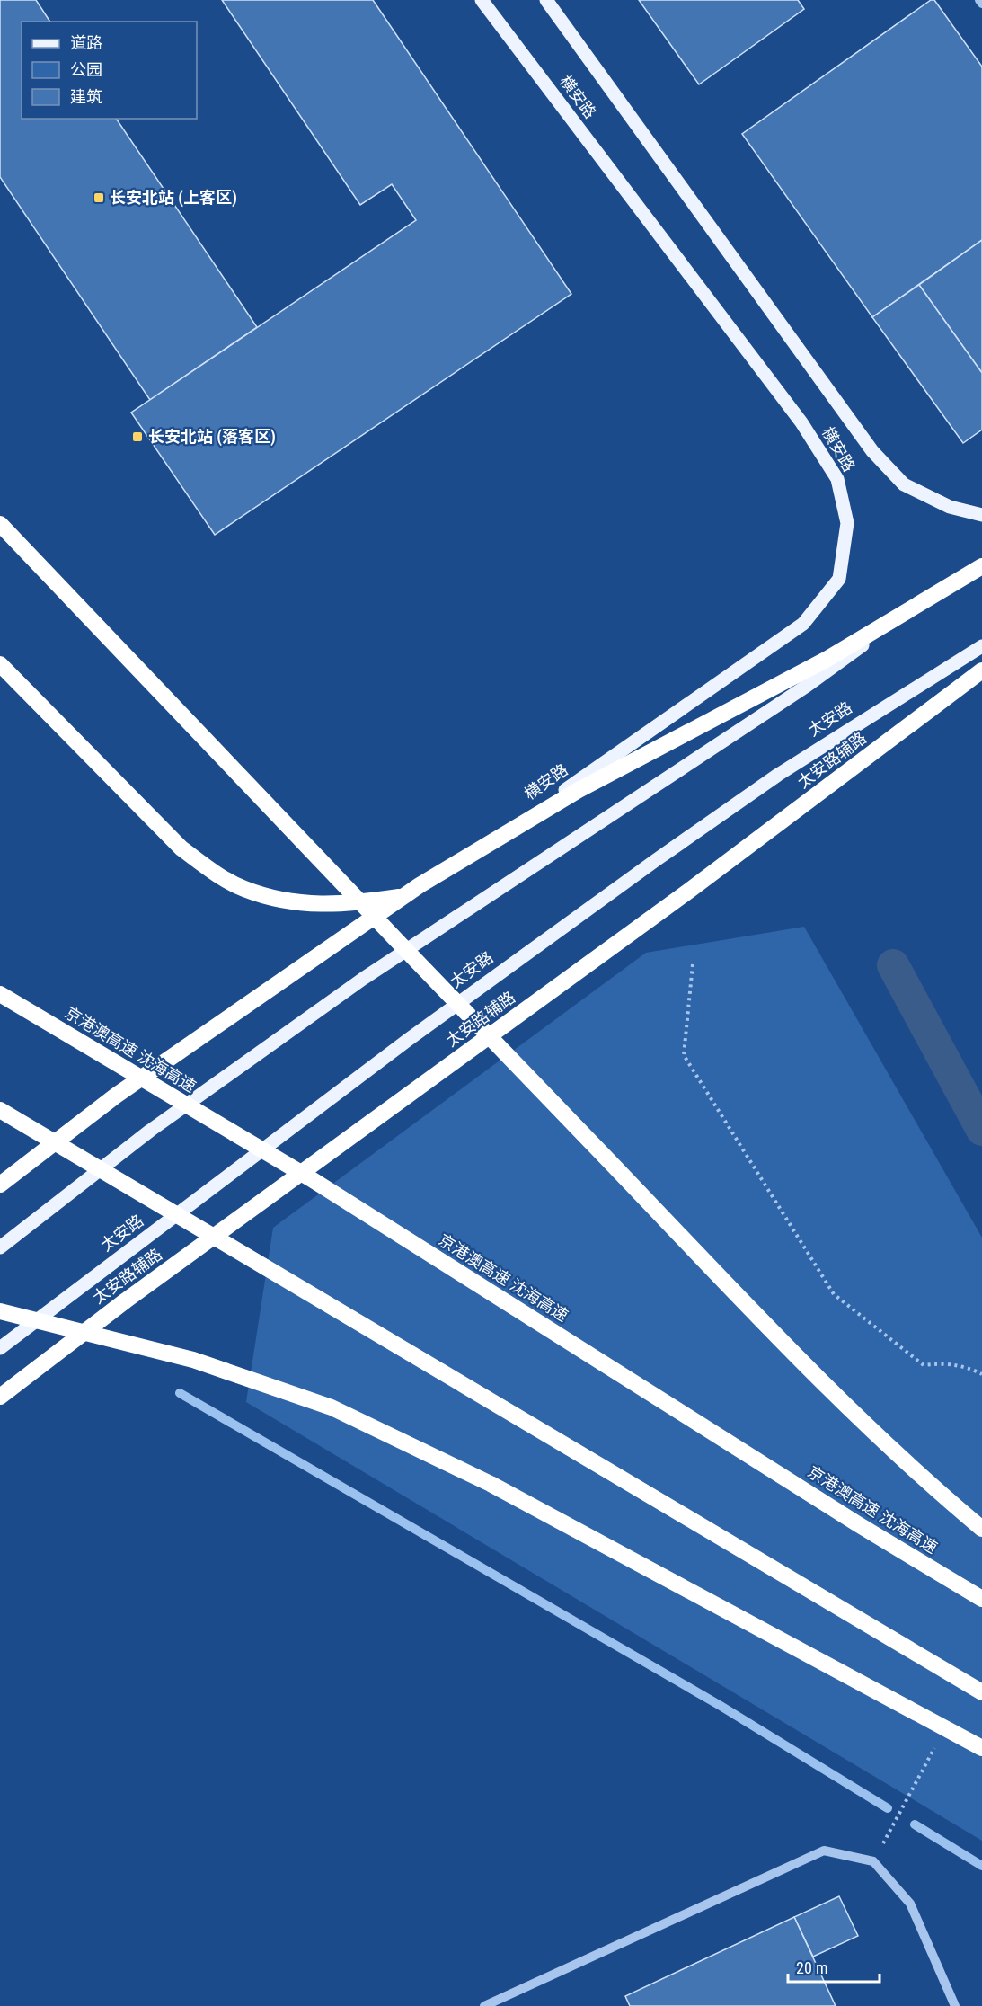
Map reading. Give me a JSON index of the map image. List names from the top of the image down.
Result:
{
  "streets": {
    "highway": ["太安路辅路", "京港澳高速 沈海高速"],
    "main road": ["横安路", "太安路"]
  },
  "places": {
    "transit": ["长安北站 (上客区)", "长安北站 (落客区)"]
  },
  "legend": ["道路", "公园", "建筑"],
  "scale_bar": "20 m"
}
